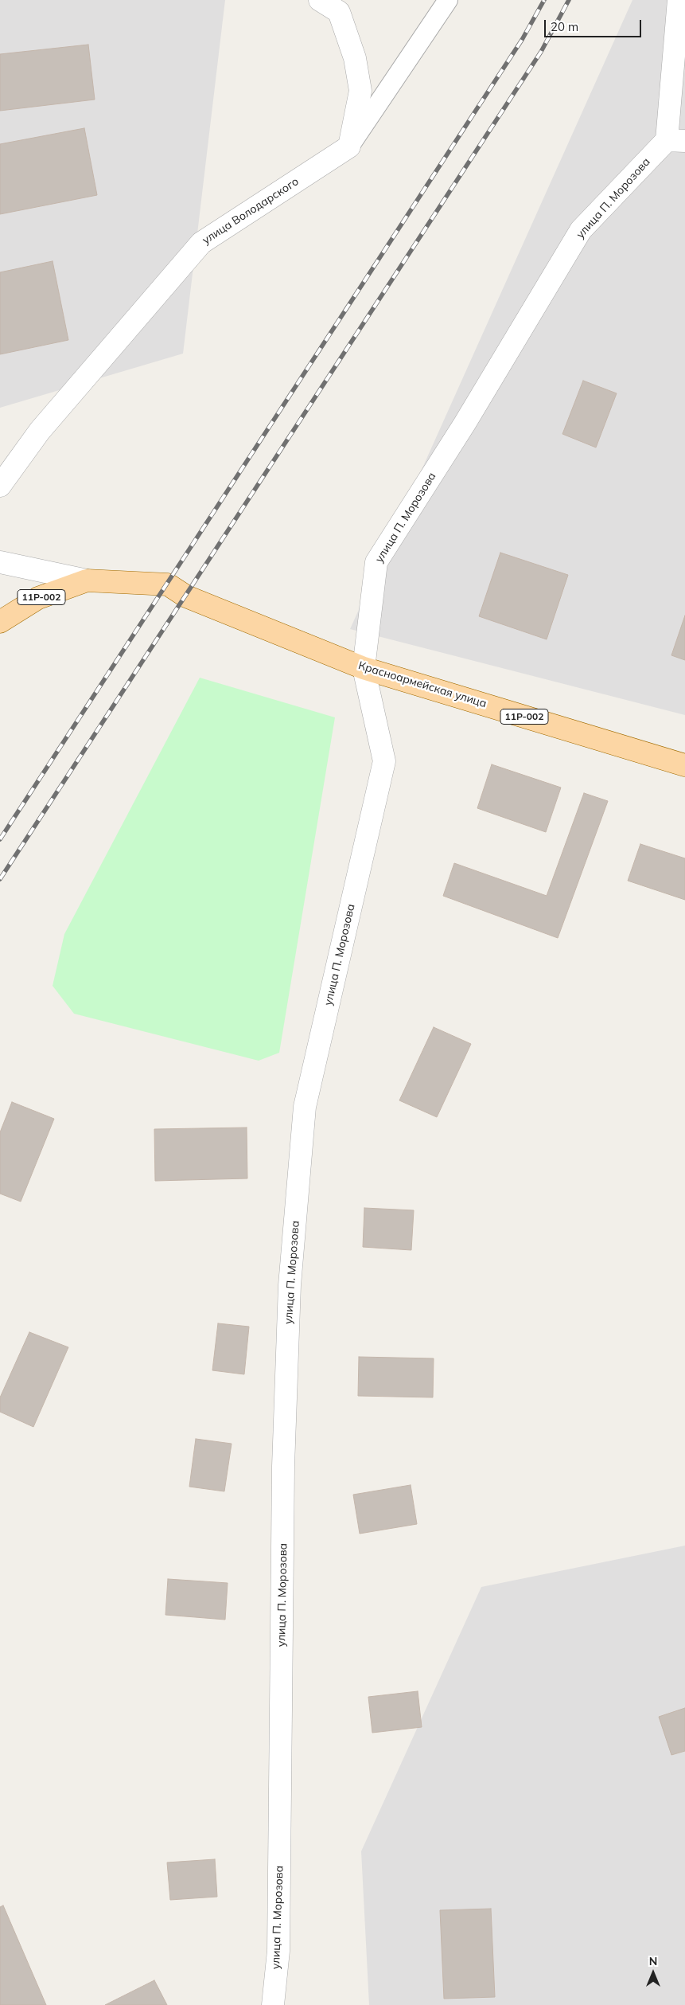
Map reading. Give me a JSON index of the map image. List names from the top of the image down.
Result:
{
  "streets": {
    "main road": ["11Р-002", "Красноармейская улица"],
    "street": ["улица П. Морозова", "улица Володарского"]
  },
  "crossings": [
    ["улица П. Морозова", "Красноармейская улица"],
    ["11Р-002", "Красноармейская улица"]
  ],
  "scale_bar": "20 m",
  "north": "top"
}
